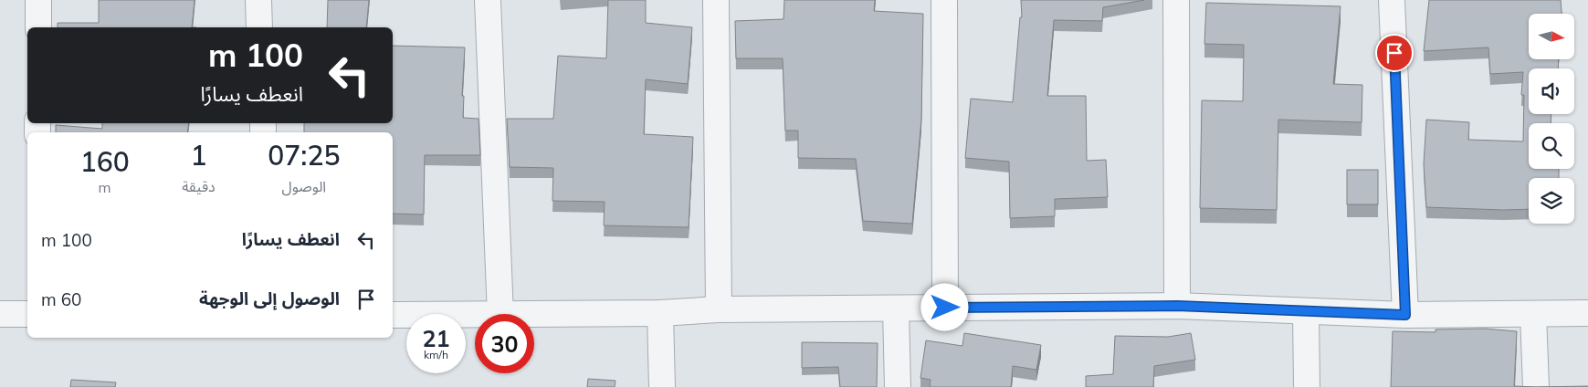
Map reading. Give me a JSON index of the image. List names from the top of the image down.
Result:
{
  "north": "right",
  "page": {
    "turn": ["100 m", "انعطف يسارًا"],
    "eta": [
      "07:25",
      "الوصول",
      "1",
      "دقيقة",
      "160",
      "m"
    ],
    "list": [
      {
        "name": "انعطف يسارًا",
        "value": "100 m"
      },
      {
        "name": "الوصول إلى الوجهة",
        "value": "60 m"
      }
    ],
    "speed": "21 km/h",
    "limit": "30"
  }
}
